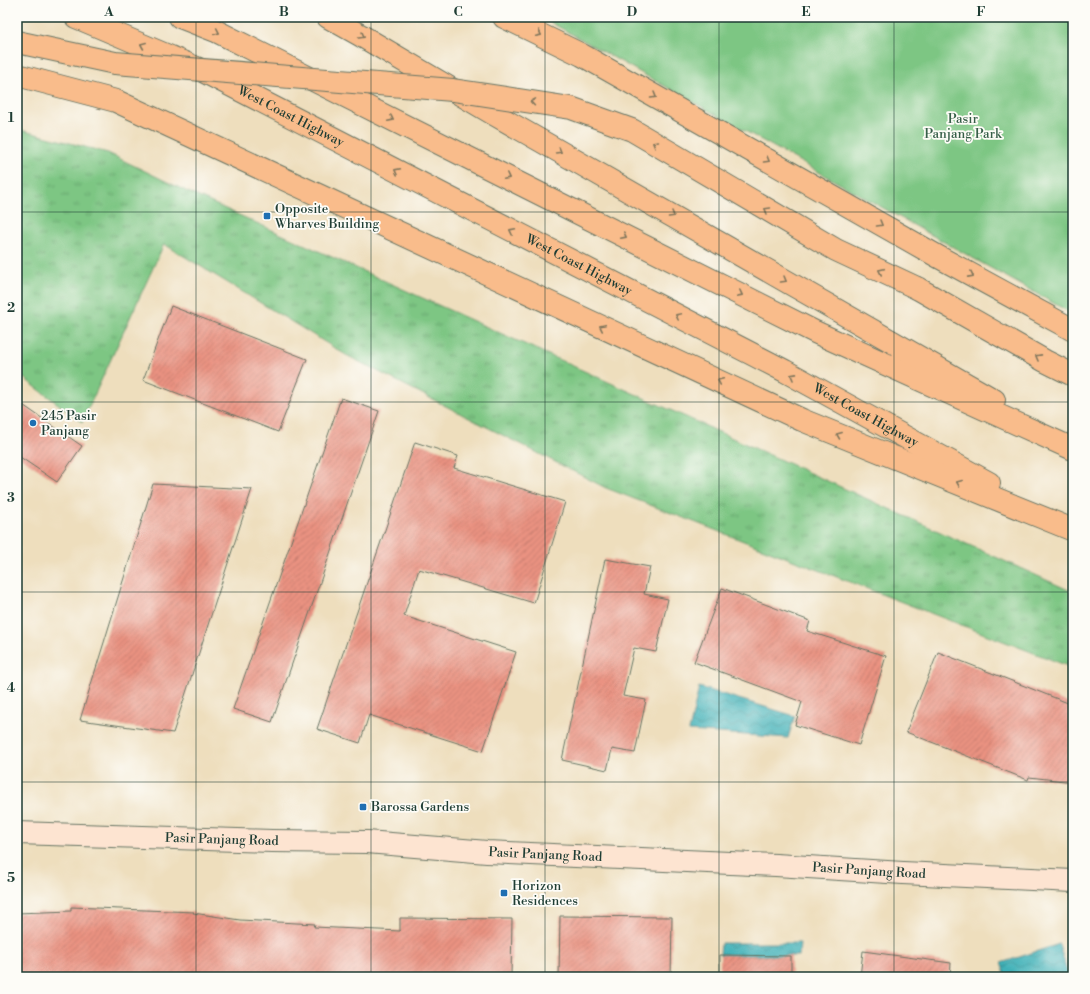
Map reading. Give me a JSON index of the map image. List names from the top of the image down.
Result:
{
  "streets": {
    "highway": ["West Coast Highway"],
    "main road": ["Pasir Panjang Road"]
  },
  "parks": ["Pasir Panjang Park"],
  "places": {
    "transit": ["Opposite Wharves Building", "Barossa Gardens", "Horizon Residences"],
    "other": ["245 Pasir Panjang"]
  },
  "grid": {
    "columns": [
      "A",
      "B",
      "C",
      "D",
      "E",
      "F"
    ],
    "rows": [
      "1",
      "2",
      "3",
      "4",
      "5"
    ]
  }
}
